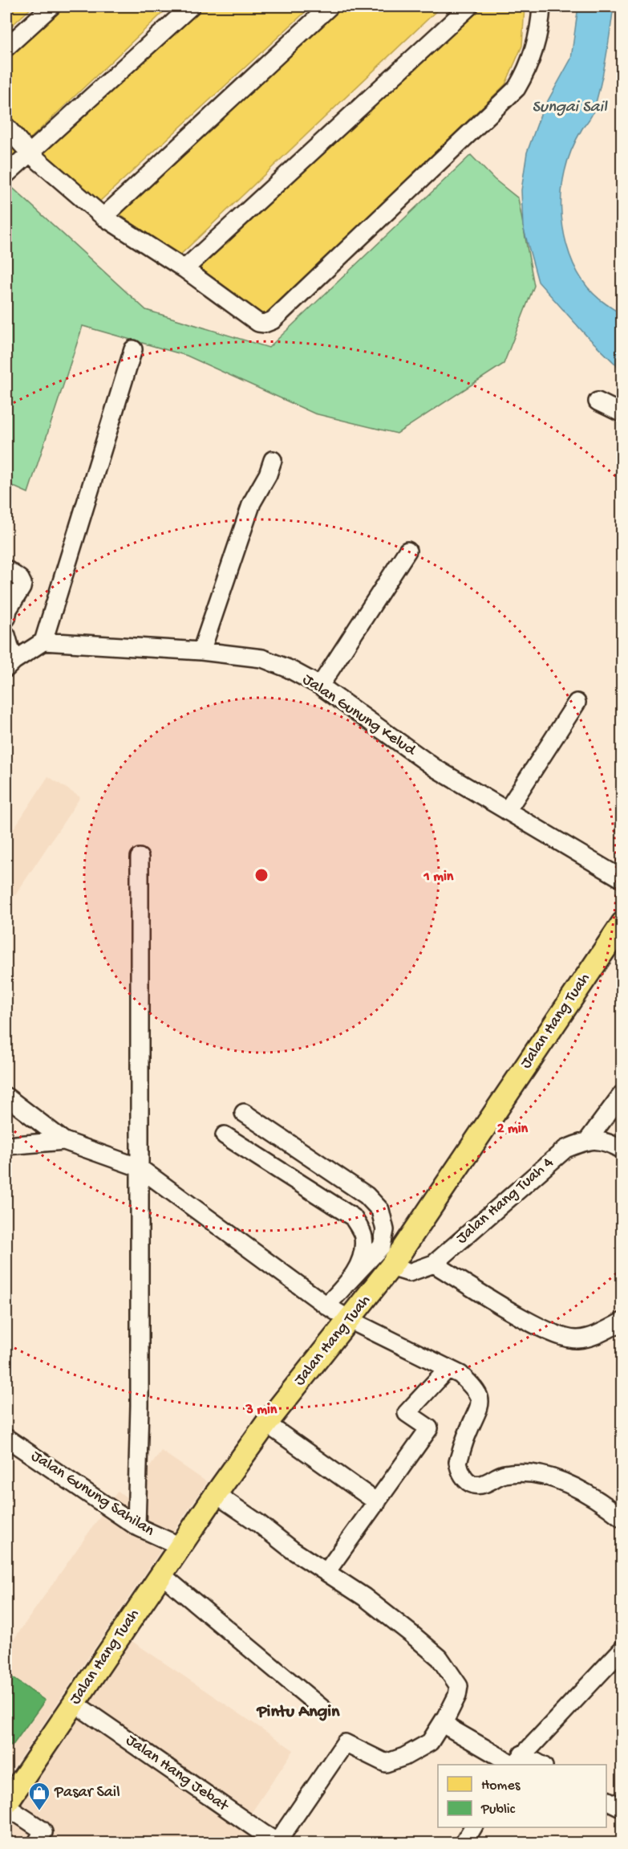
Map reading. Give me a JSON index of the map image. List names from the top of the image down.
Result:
{
  "streets": {
    "main road": ["Jalan Hang Tuah"],
    "street": [
      "Jalan Gunung Kelud",
      "Jalan Hang Tuah 4",
      "Jalan Gunung Sahilan",
      "Jalan Hang Jebat"
    ]
  },
  "crossings": [
    ["Jalan Hang Tuah", "Jalan Hang Tuah 4"],
    ["Jalan Hang Tuah", "Jalan Gunung Sahilan"],
    ["Jalan Hang Tuah", "Jalan Hang Jebat"]
  ],
  "districts": ["Pintu Angin"],
  "water": ["Sungai Sail"],
  "places": {
    "shop": ["Pasar Sail"]
  },
  "legend": ["Homes", "Public"],
  "rings": ["1 min", "2 min", "3 min"]
}
